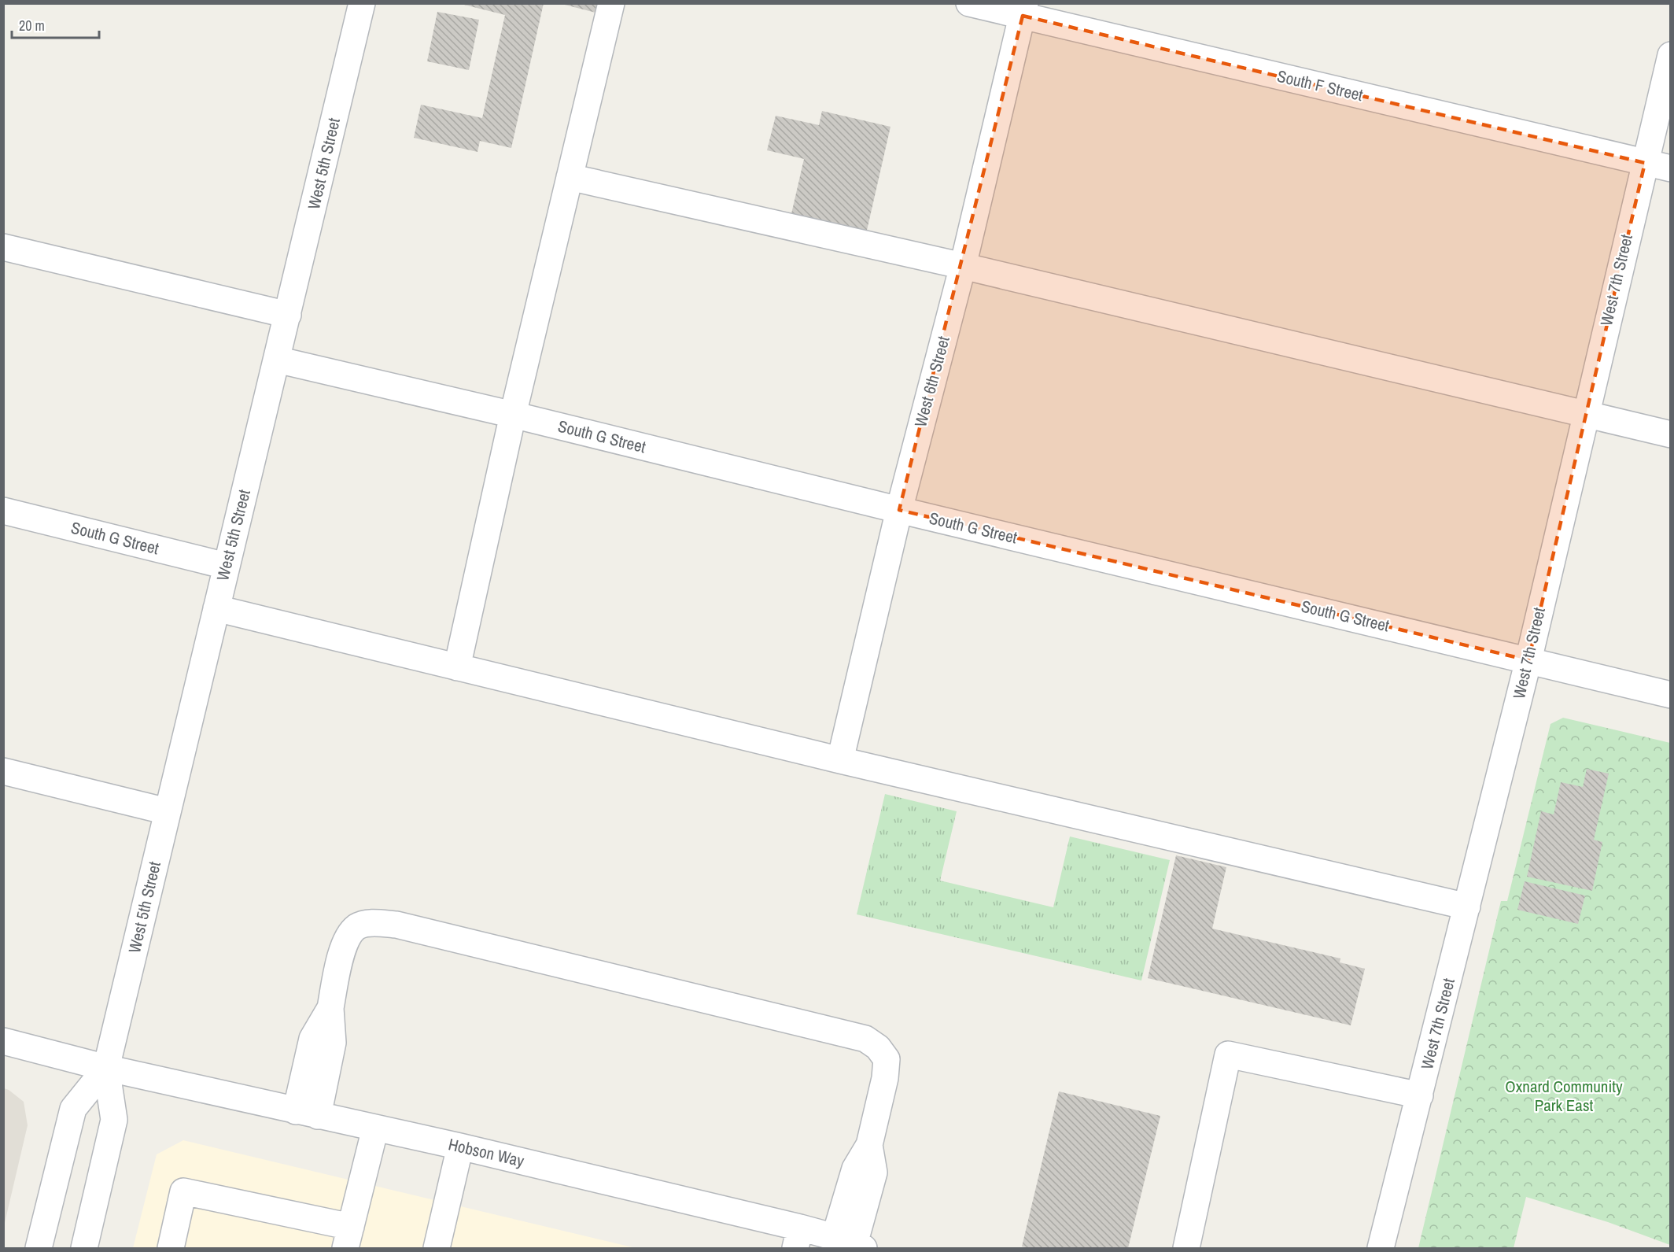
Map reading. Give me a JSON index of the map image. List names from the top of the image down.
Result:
{
  "streets": {
    "street": [
      "South F Street",
      "West 5th Street",
      "West 7th Street",
      "West 6th Street",
      "South G Street",
      "Hobson Way"
    ]
  },
  "crossings": [
    ["South F Street", "West 7th Street"],
    ["South F Street", "West 6th Street"],
    ["West 5th Street", "South G Street"],
    ["West 5th Street", "Hobson Way"],
    ["West 7th Street", "South G Street"],
    ["West 6th Street", "South G Street"]
  ],
  "parks": ["Oxnard Community Park East"],
  "scale_bar": "20 m"
}
